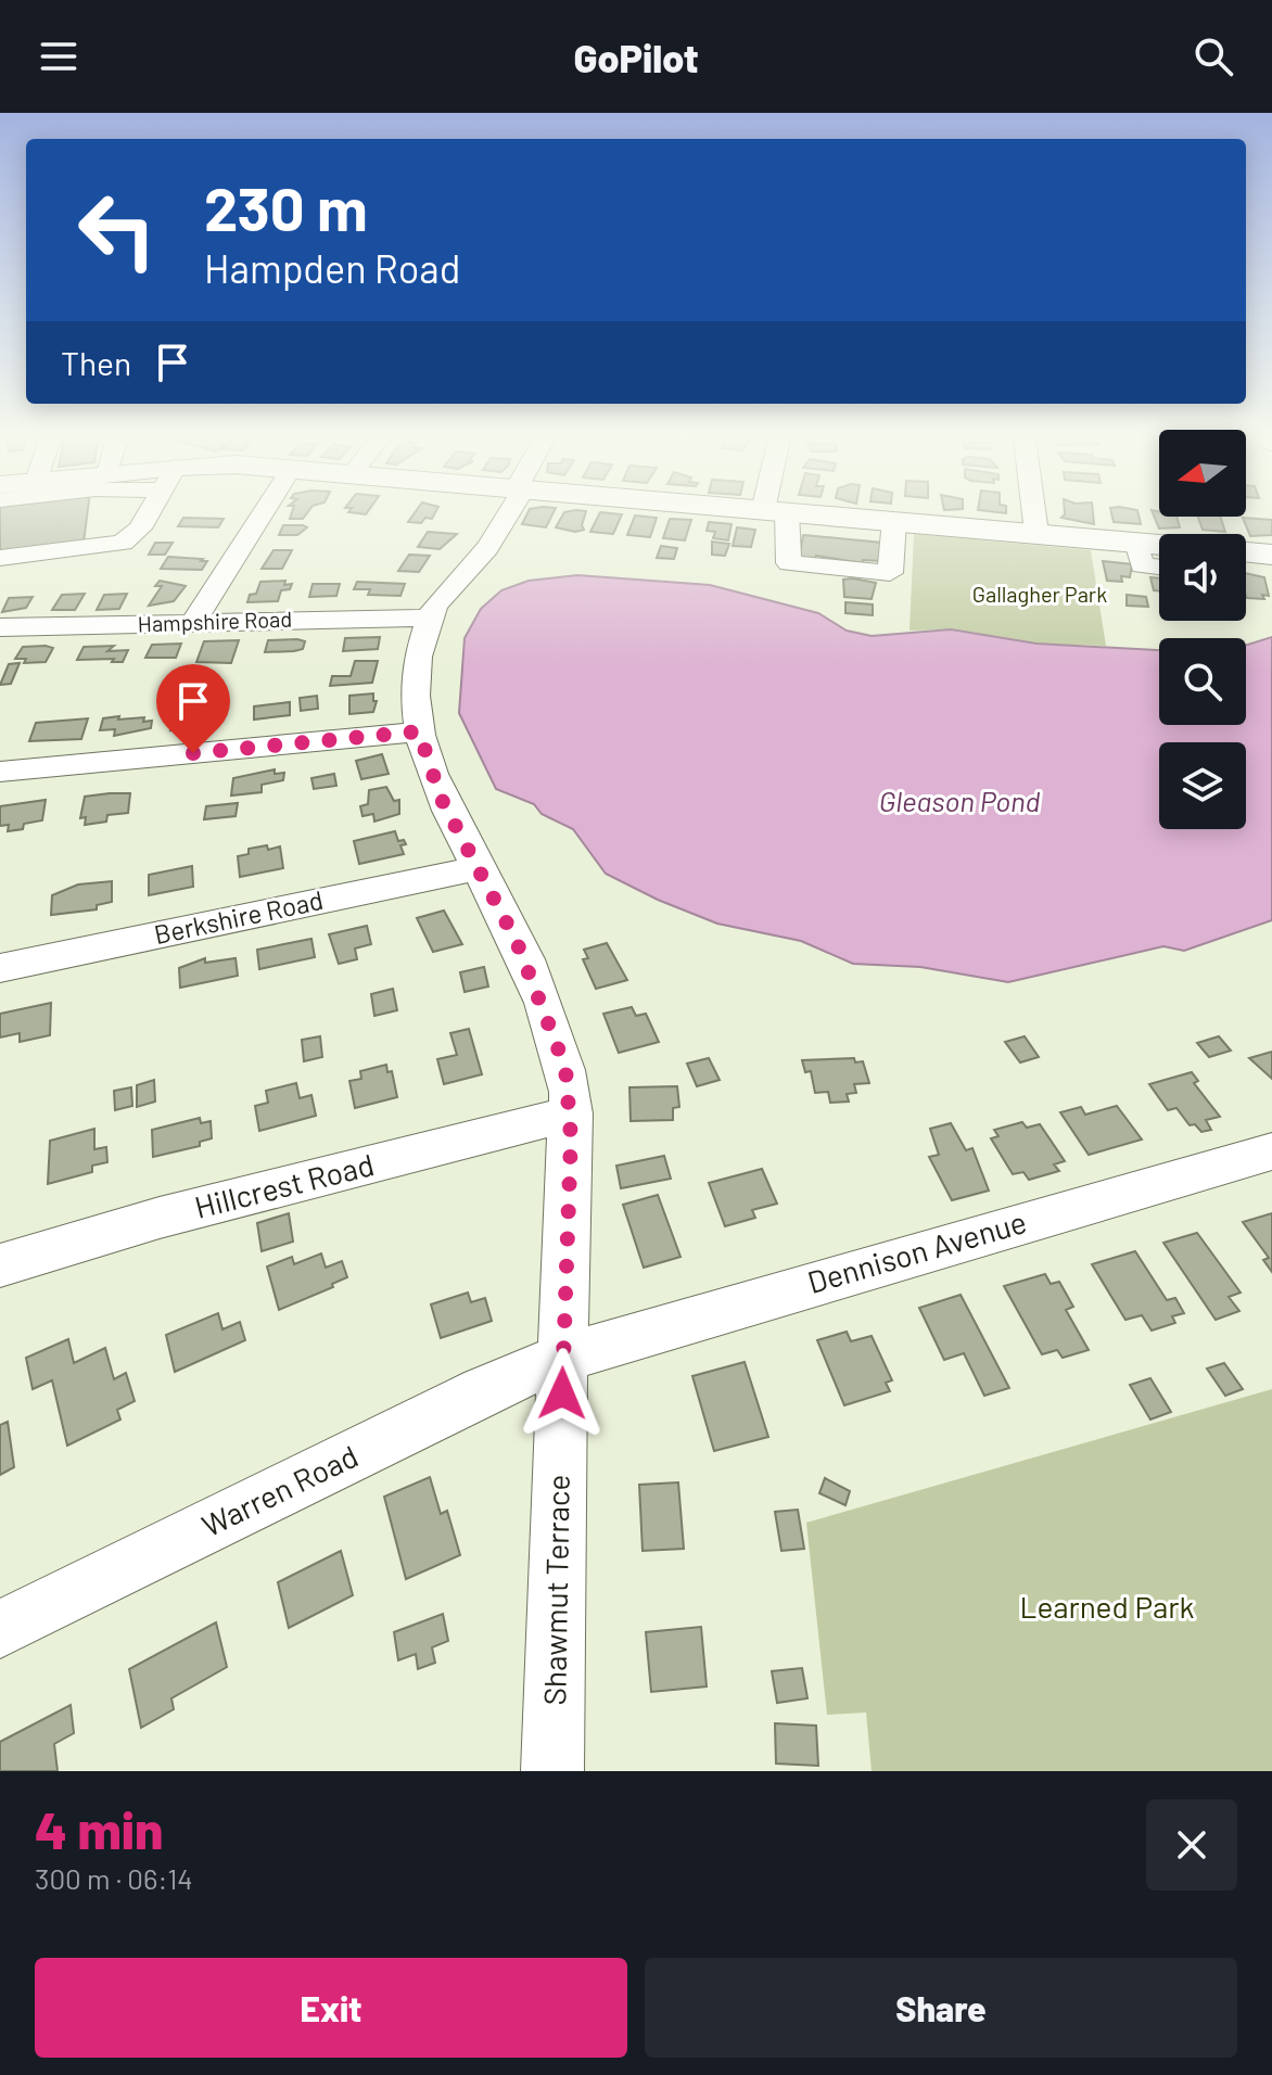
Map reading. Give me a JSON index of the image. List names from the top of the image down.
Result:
{
  "streets": {
    "street": [
      "Hampshire Road",
      "Berkshire Road",
      "Hillcrest Road",
      "Dennison Avenue",
      "Warren Road",
      "Shawmut Terrace"
    ]
  },
  "crossings": [
    ["Hampshire Road", "Shawmut Terrace"],
    ["Berkshire Road", "Shawmut Terrace"],
    ["Hillcrest Road", "Shawmut Terrace"],
    ["Dennison Avenue", "Warren Road"],
    ["Dennison Avenue", "Shawmut Terrace"],
    ["Warren Road", "Shawmut Terrace"]
  ],
  "water": ["Gleason Pond"],
  "parks": ["Gallagher Park", "Learned Park"],
  "north": "left",
  "page": {
    "header": "GoPilot",
    "turn": ["230 m", "Hampden Road"],
    "then": "Then",
    "heading": ["4 min", "300 m · 06:14"],
    "buttons": ["Exit", "Share"]
  }
}
